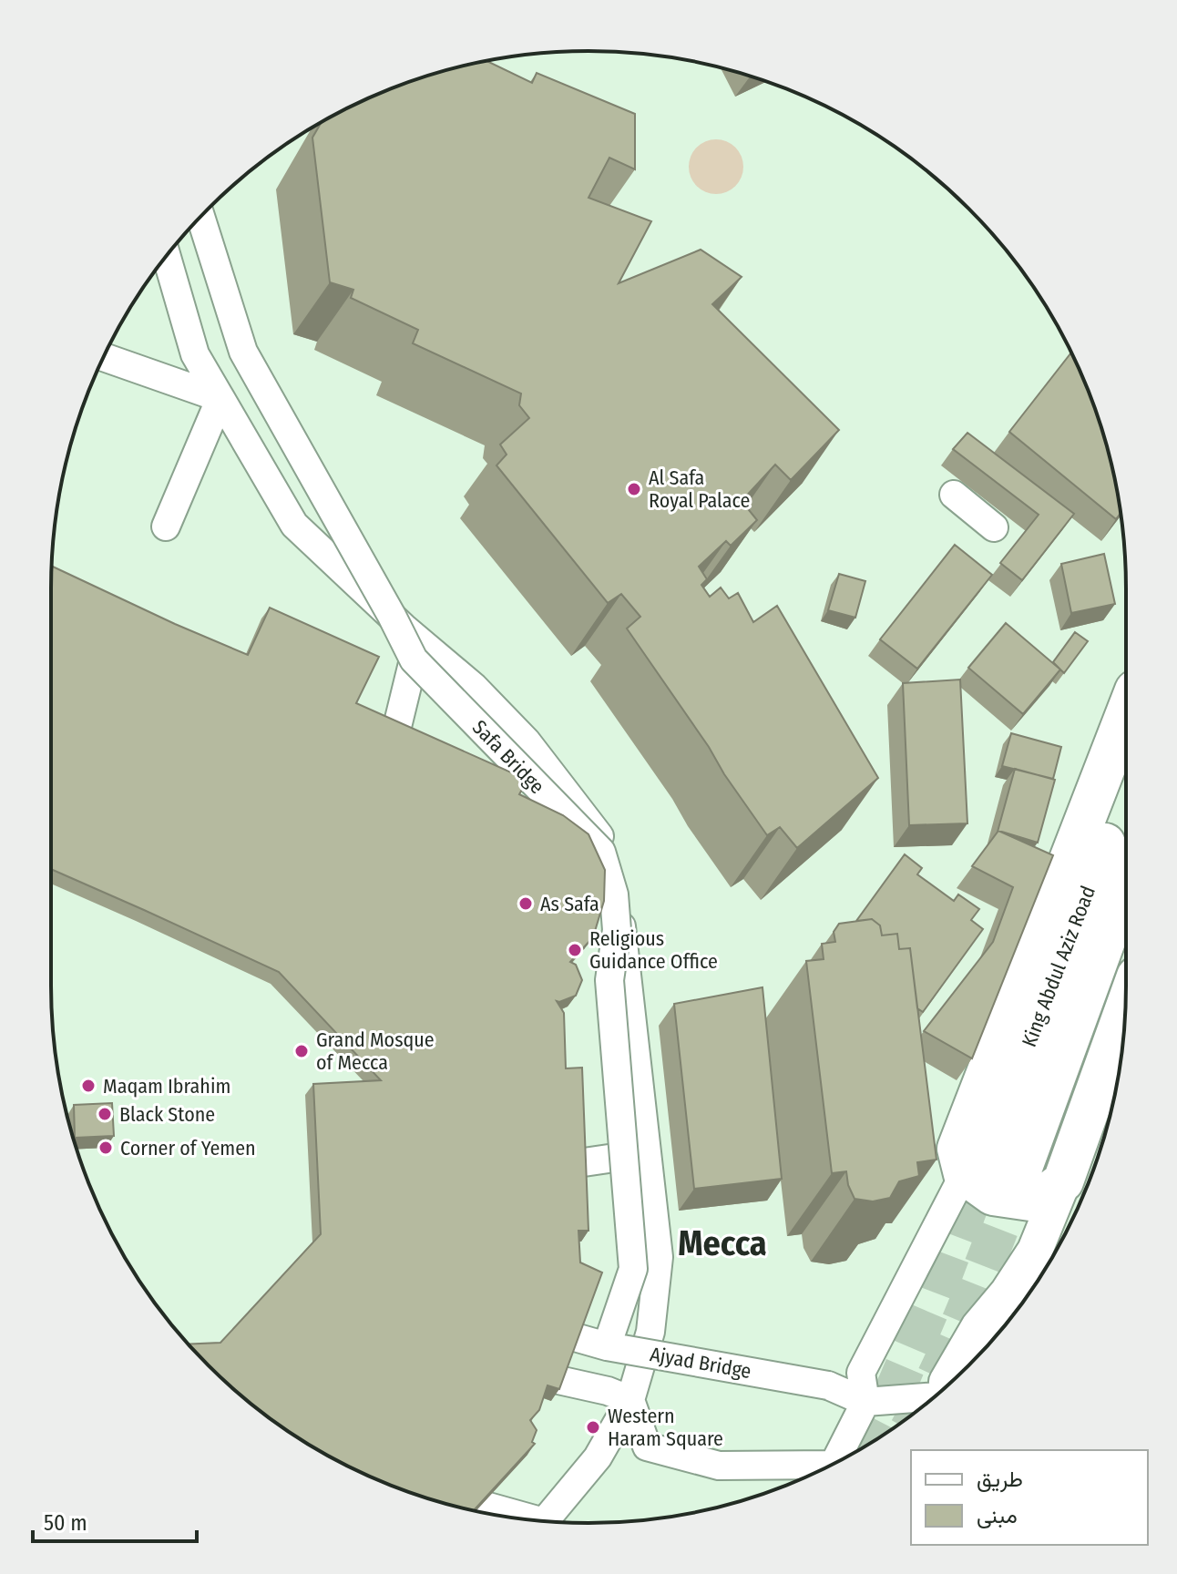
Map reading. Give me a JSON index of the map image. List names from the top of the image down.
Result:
{
  "streets": {
    "highway": ["King Abdul Aziz Road"],
    "street": ["Safa Bridge", "Ajyad Bridge"]
  },
  "crossings": [
    ["Safa Bridge", "Ajyad Bridge"]
  ],
  "districts": ["Mecca"],
  "places": [
    "Al Safa Royal Palace",
    "As Safa",
    "Religious Guidance Office",
    "Grand Mosque of Mecca",
    "Maqam Ibrahim",
    "Black Stone",
    "Corner of Yemen",
    "Western Haram Square"
  ],
  "legend": ["طريق", "مبنى"],
  "scale_bar": "50 m"
}
